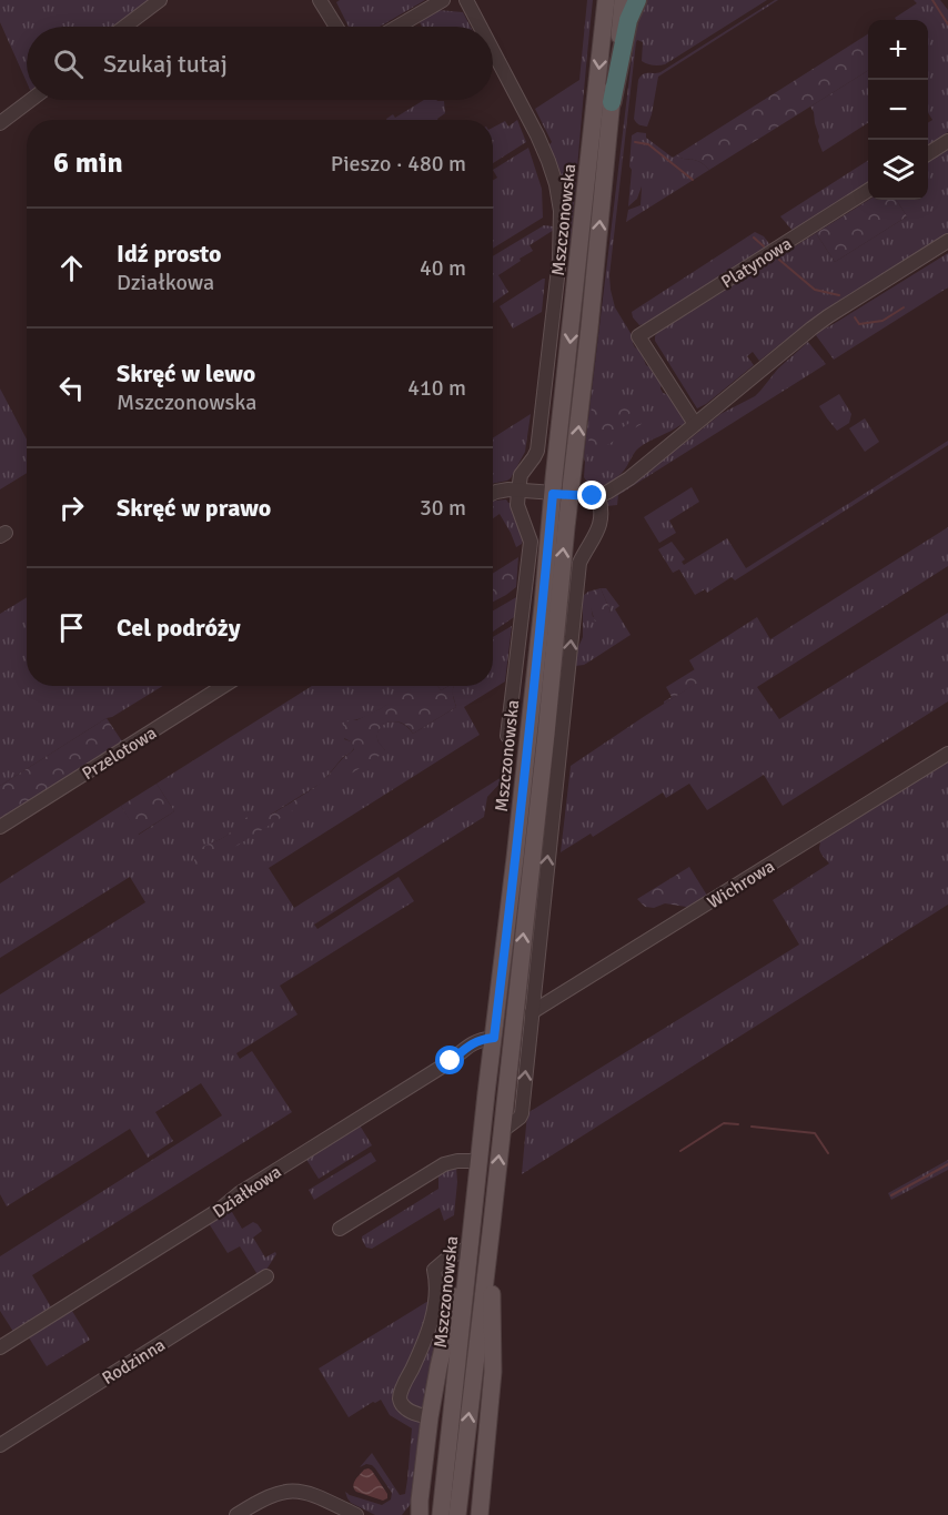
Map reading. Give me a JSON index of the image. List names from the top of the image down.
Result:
{
  "streets": {
    "main road": ["Mszczonowska"],
    "street": [
      "Platynowa",
      "Przelotowa",
      "Wichrowa",
      "Działkowa",
      "Rodzinna"
    ]
  },
  "crossings": [
    ["Mszczonowska", "Działkowa"]
  ],
  "page": {
    "map_buttons": ["+", "−"],
    "search": "Szukaj tutaj",
    "heading": ["6 min", "Pieszo · 480 m"],
    "list": [
      ["Idź prosto", "Działkowa", "40 m"],
      ["Skręć w lewo", "Mszczonowska", "410 m"],
      ["Skręć w prawo", "30 m"],
      "Cel podróży"
    ]
  }
}
